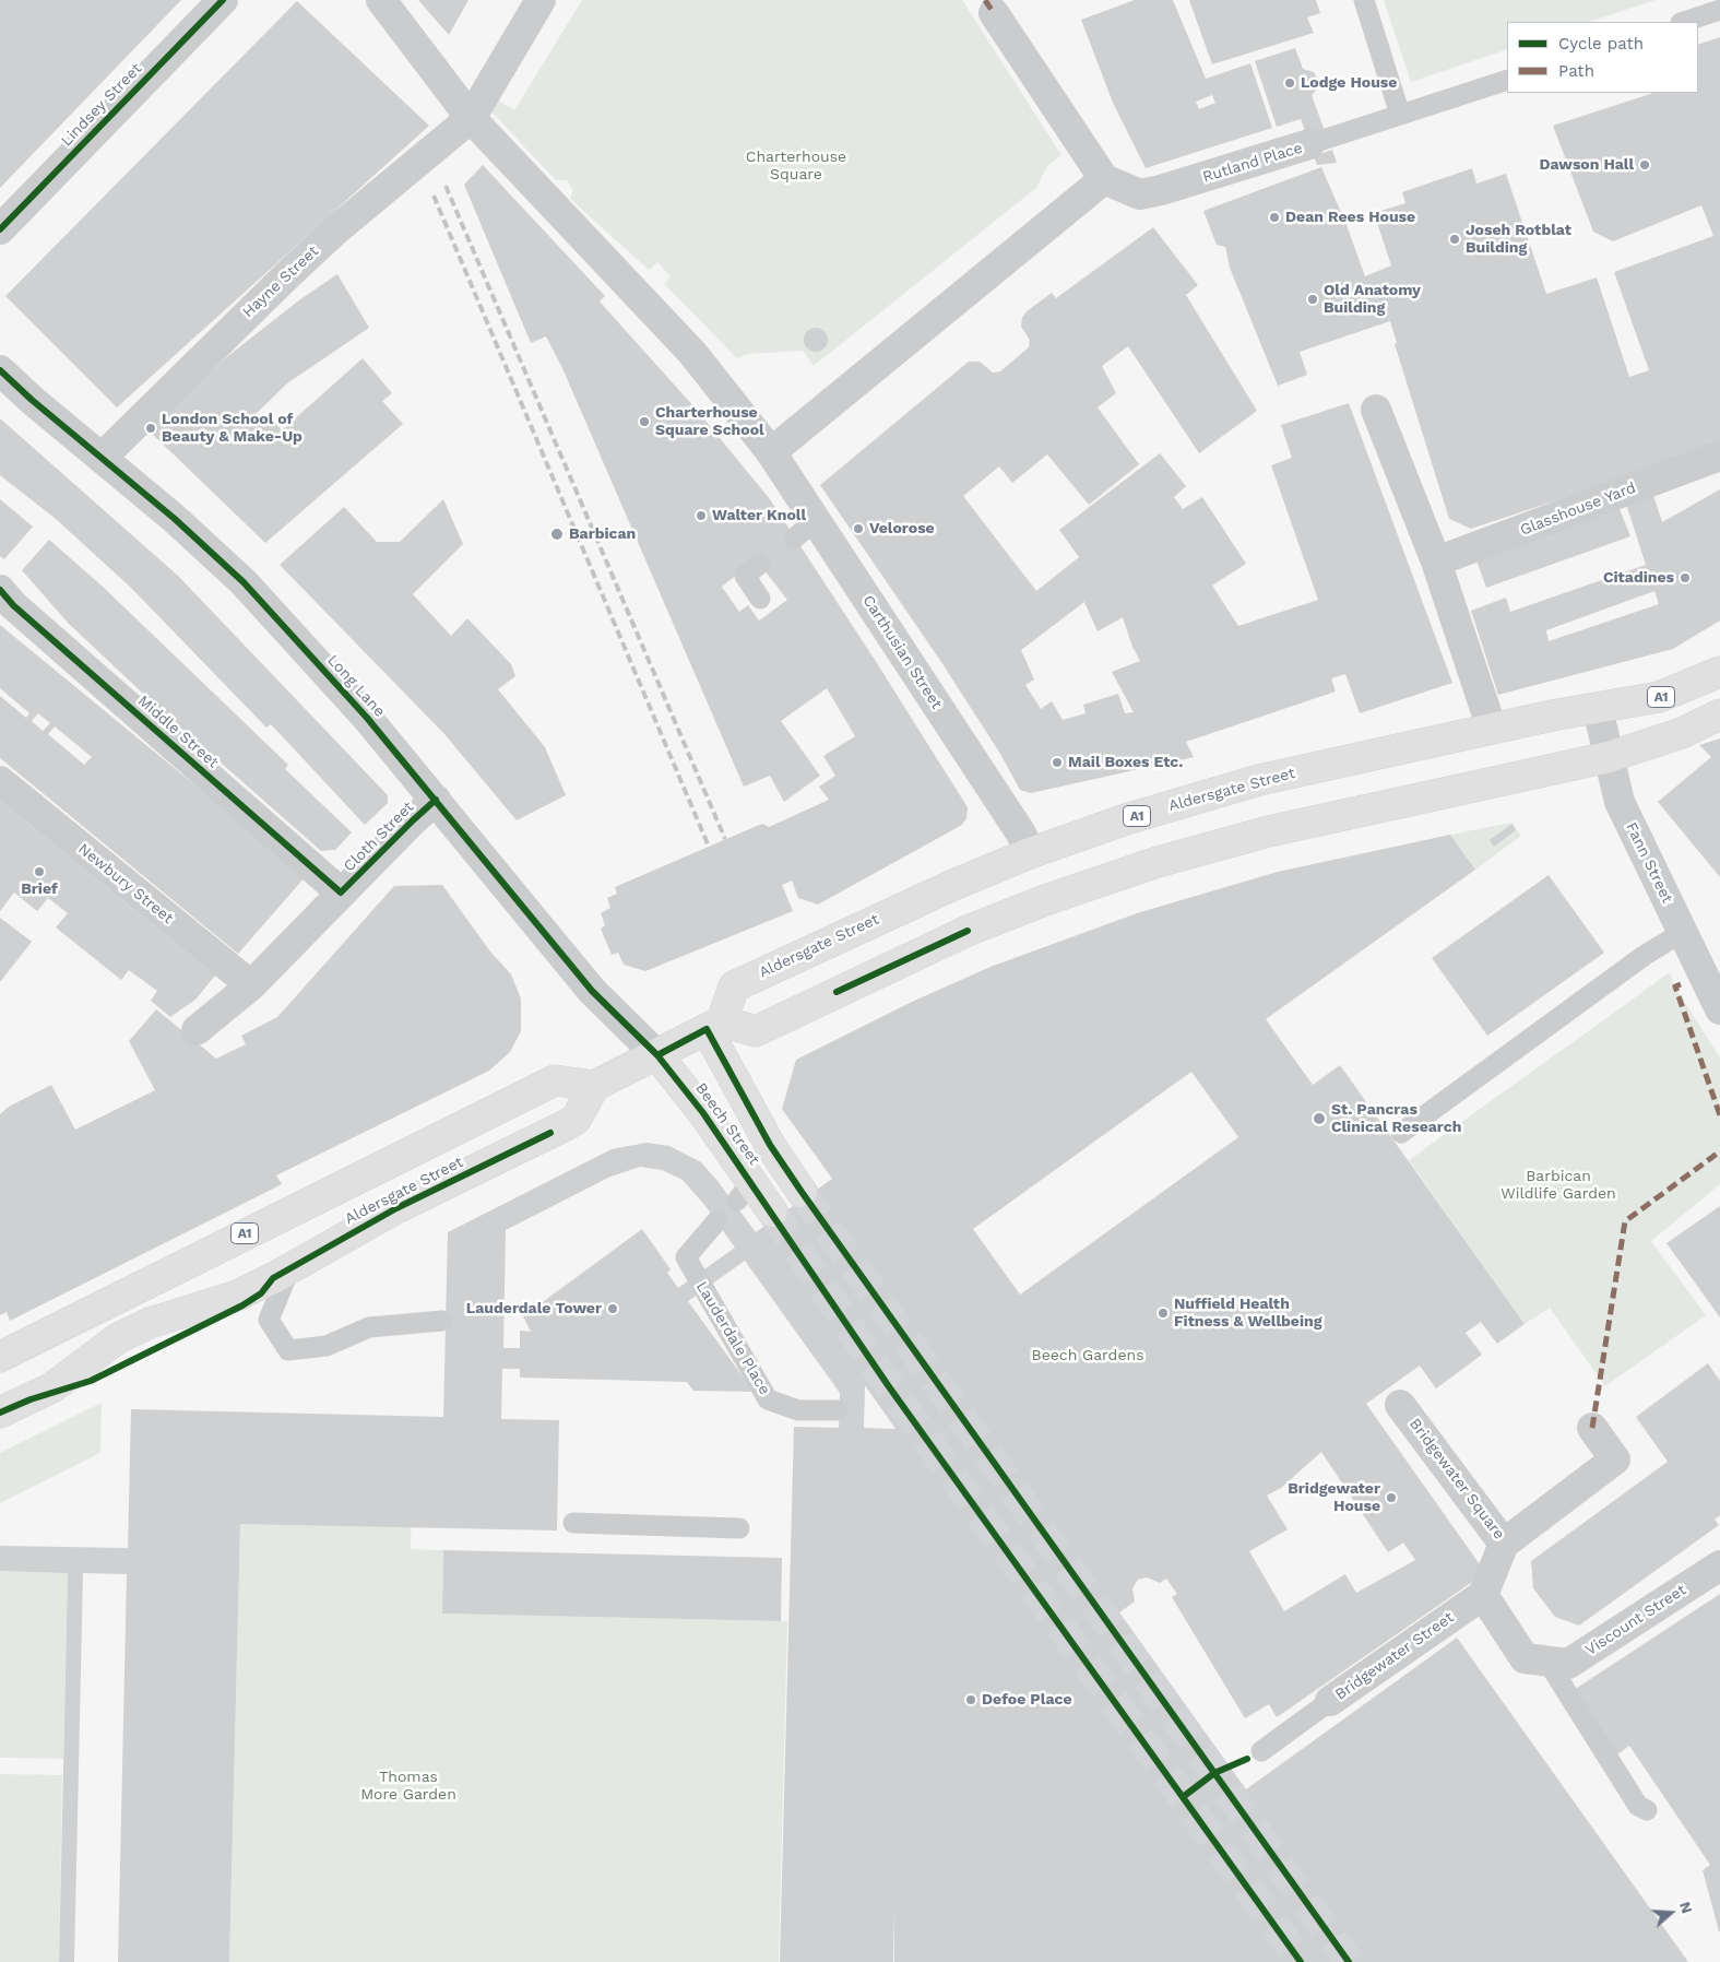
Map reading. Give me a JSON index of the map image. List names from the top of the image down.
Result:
{
  "streets": {
    "main road": ["A1", "Aldersgate Street", "Beech Street"],
    "street": [
      "Lindsey Street",
      "Rutland Place",
      "Hayne Street",
      "Glasshouse Yard",
      "Carthusian Street",
      "Long Lane",
      "Middle Street",
      "Cloth Street",
      "Fann Street",
      "Newbury Street",
      "Bridgewater Square",
      "Viscount Street",
      "Bridgewater Street"
    ],
    "lane": ["Lauderdale Place"]
  },
  "crossings": [
    ["Hayne Street", "Long Lane"],
    ["Carthusian Street", "Aldersgate Street"],
    ["Long Lane", "Cloth Street"],
    ["Long Lane", "Beech Street"],
    ["A1", "Aldersgate Street"],
    ["A1", "Fann Street"],
    ["Middle Street", "Cloth Street"],
    ["Aldersgate Street", "Fann Street"],
    ["Aldersgate Street", "Beech Street"],
    ["Cloth Street", "Newbury Street"]
  ],
  "parks": [
    "Charterhouse Square",
    "Barbican Wildlife Garden",
    "Beech Gardens",
    "Thomas More Garden"
  ],
  "places": [
    "Lodge House",
    "Dawson Hall",
    "Dean Rees House",
    "Joseh Rotblat Building",
    "Old Anatomy Building",
    "Charterhouse Square School",
    "London School of Beauty & Make-Up",
    "Walter Knoll",
    "Velorose",
    "Barbican",
    "Citadines",
    "Mail Boxes Etc.",
    "Brief",
    "St. Pancras Clinical Research",
    "Lauderdale Tower",
    "Nuffield Health Fitness & Wellbeing",
    "Bridgewater House",
    "Defoe Place"
  ],
  "legend": ["Cycle path", "Path"],
  "north": "right"
}
